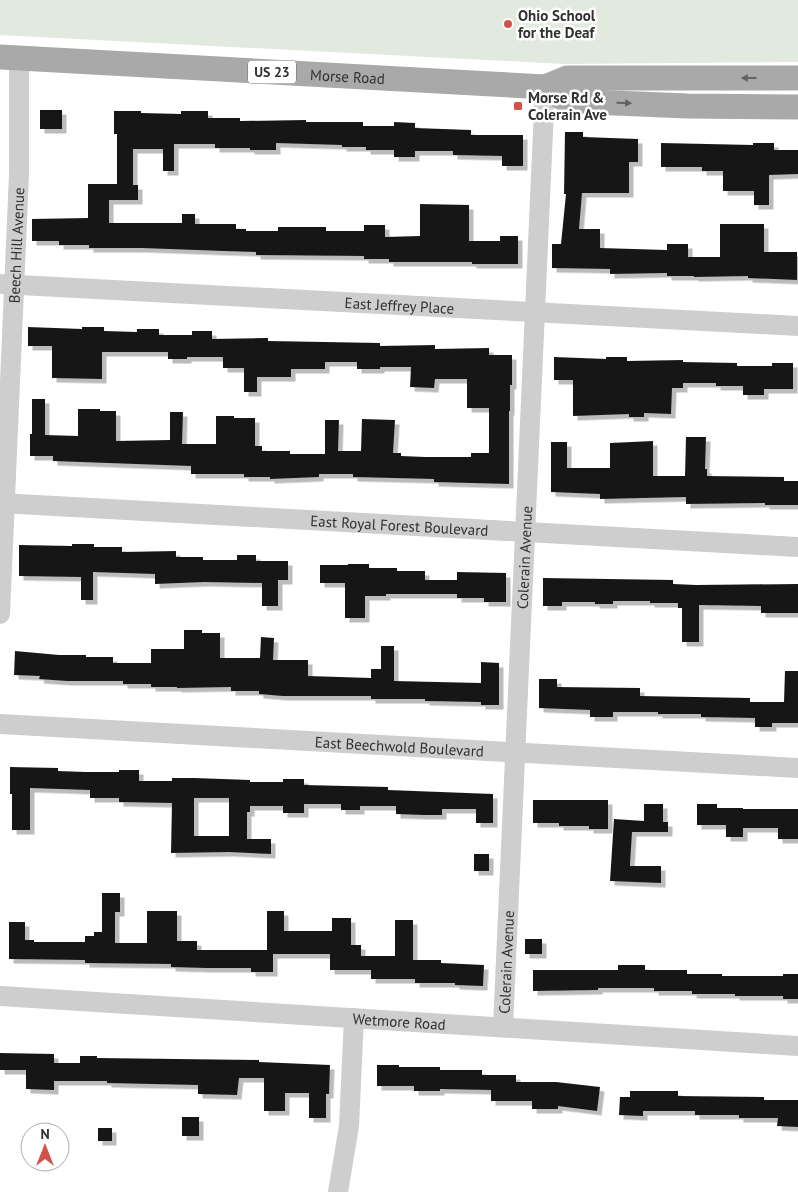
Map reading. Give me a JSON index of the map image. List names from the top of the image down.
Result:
{
  "streets": {
    "main road": ["US 23", "Morse Road"],
    "street": [
      "Beech Hill Avenue",
      "East Jeffrey Place",
      "East Royal Forest Boulevard",
      "Colerain Avenue",
      "East Beechwold Boulevard",
      "Wetmore Road"
    ]
  },
  "crossings": [
    ["Morse Road", "Beech Hill Avenue"],
    ["Morse Road", "Colerain Avenue"],
    ["Beech Hill Avenue", "East Jeffrey Place"],
    ["Beech Hill Avenue", "East Royal Forest Boulevard"],
    ["East Jeffrey Place", "Colerain Avenue"],
    ["East Royal Forest Boulevard", "Colerain Avenue"],
    ["Colerain Avenue", "East Beechwold Boulevard"],
    ["Colerain Avenue", "Wetmore Road"]
  ],
  "places": {
    "other": ["Ohio School for the Deaf"],
    "transit": ["Morse Rd & Colerain Ave"]
  },
  "north": "top"
}
